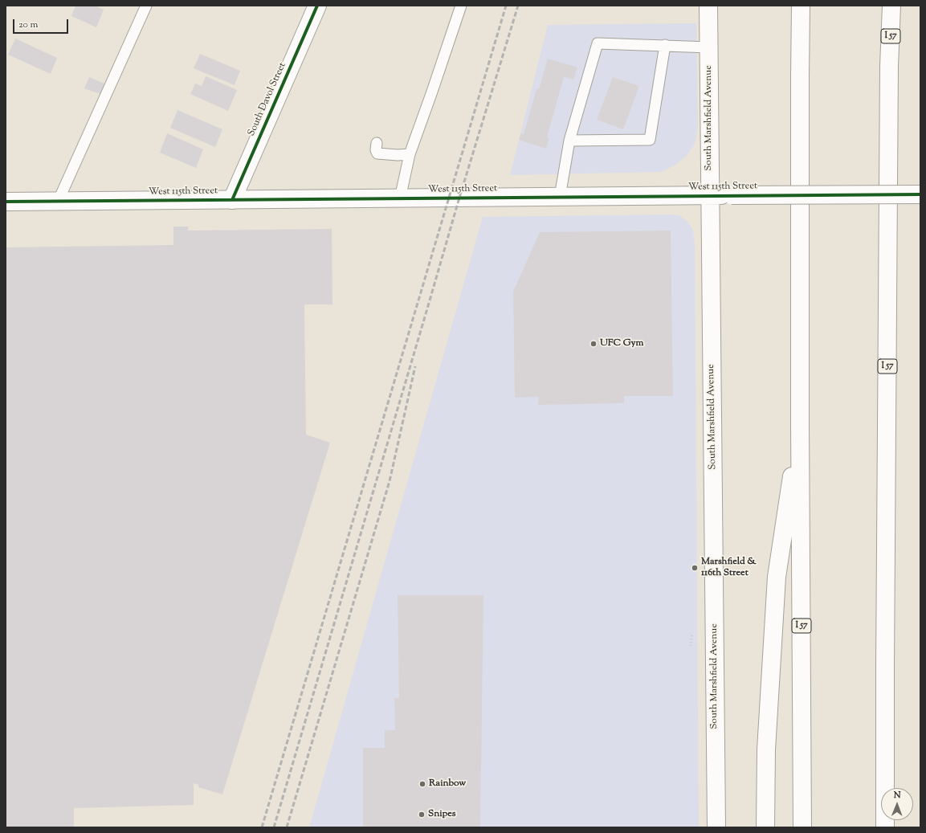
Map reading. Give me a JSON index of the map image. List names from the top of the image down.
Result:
{
  "streets": {
    "main road": [
      "I 57",
      "South Davol Street",
      "South Marshfield Avenue",
      "West 115th Street"
    ]
  },
  "crossings": [
    ["South Davol Street", "West 115th Street"],
    ["South Marshfield Avenue", "West 115th Street"]
  ],
  "places": [
    "UFC Gym",
    "Marshfield & 116th Street",
    "Rainbow",
    "Snipes"
  ],
  "scale_bar": "20 m",
  "north": "top"
}
